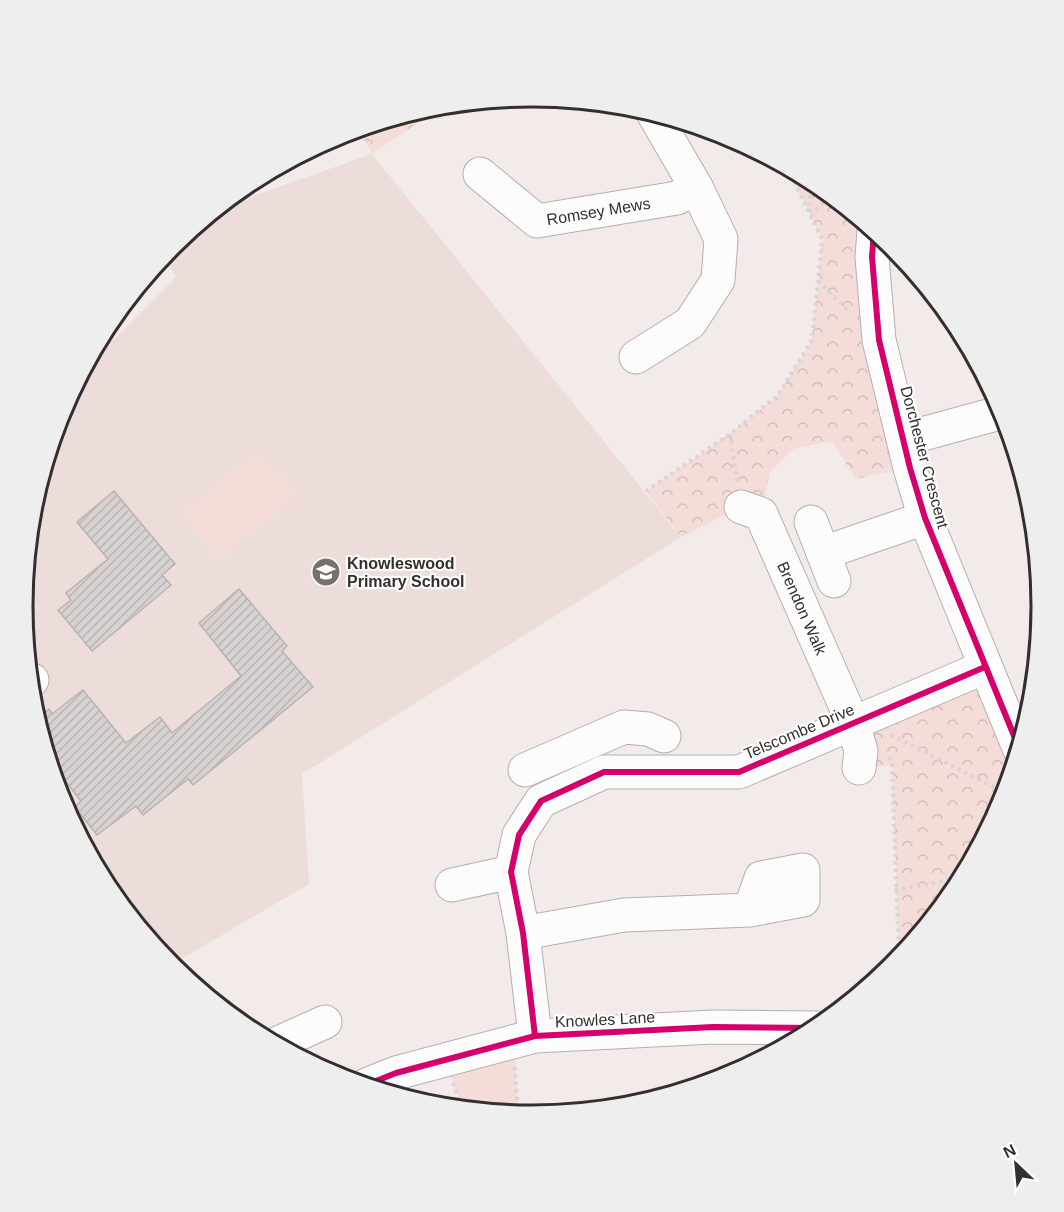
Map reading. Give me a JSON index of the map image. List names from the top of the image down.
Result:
{
  "streets": {
    "street": [
      "Romsey Mews",
      "Dorchester Crescent",
      "Brendon Walk",
      "Telscombe Drive",
      "Knowles Lane"
    ]
  },
  "crossings": [
    ["Dorchester Crescent", "Telscombe Drive"],
    ["Brendon Walk", "Telscombe Drive"],
    ["Telscombe Drive", "Knowles Lane"]
  ],
  "places": {
    "school or university": ["Knowleswood Primary School"]
  },
  "north": "top left"
}
